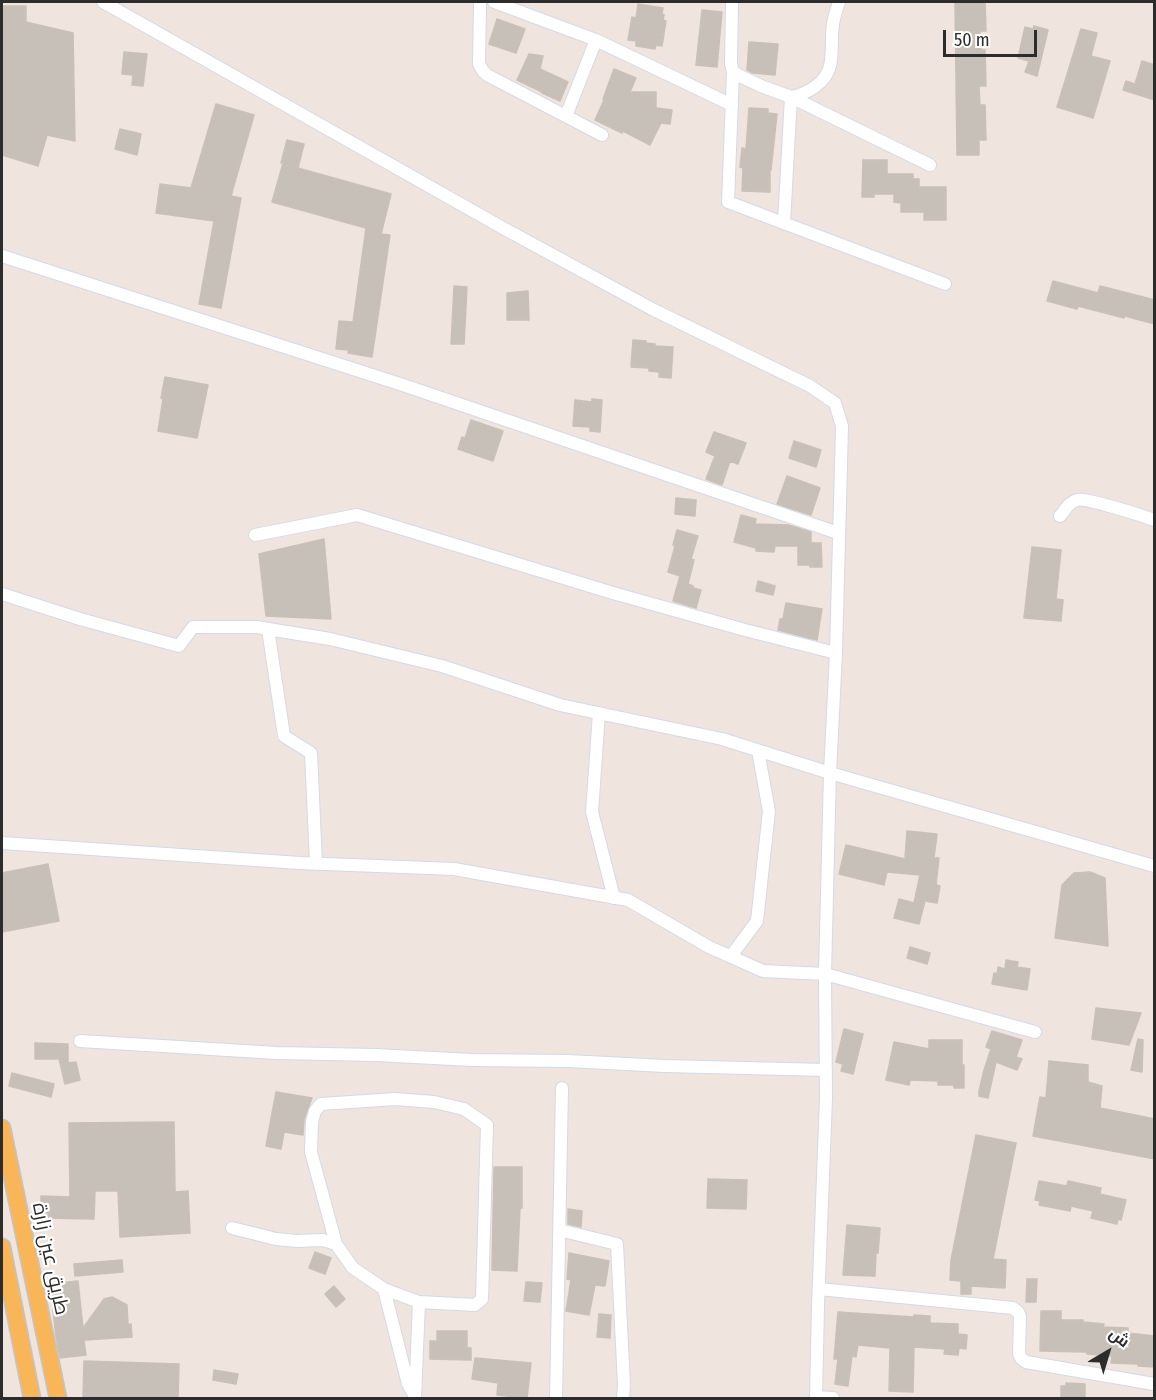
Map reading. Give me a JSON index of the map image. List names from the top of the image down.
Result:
{
  "streets": {
    "main road": ["طريق عين زارة"]
  },
  "scale_bar": "50 m",
  "north": "top right"
}
